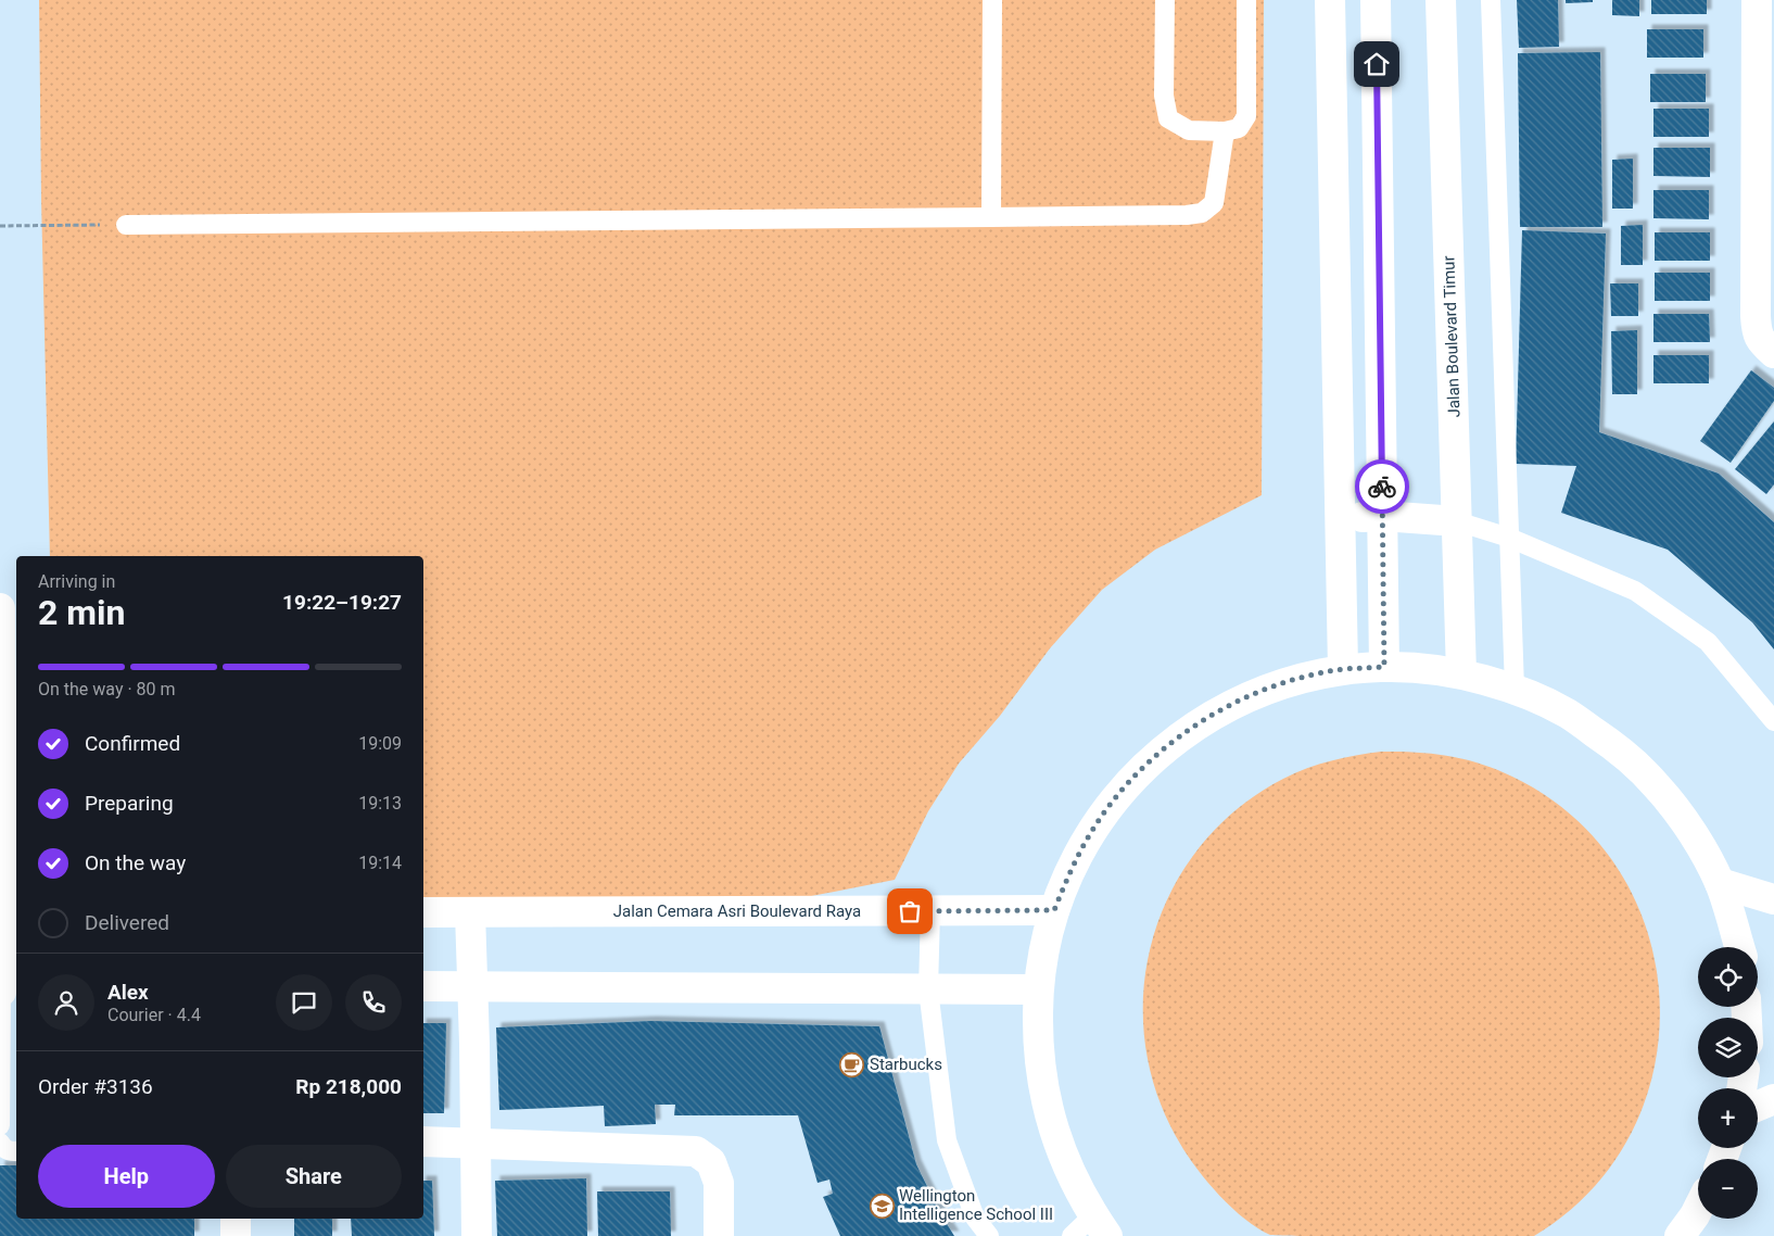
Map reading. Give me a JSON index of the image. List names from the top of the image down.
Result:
{
  "streets": {
    "street": ["Jalan Boulevard Timur", "Jalan Cemara Asri Boulevard Raya"]
  },
  "places": {
    "cafe": ["Starbucks"],
    "school or university": ["Wellington Intelligence School III"]
  },
  "page": {
    "heading": ["2 min", "Arriving in", "19:22–19:27"],
    "panel": [
      "Alex",
      "Courier · 4.4",
      "Order #3136",
      "Rp 218,000"
    ],
    "bar": "On the way · 80 m",
    "list": [
      ["Confirmed", "19:09"],
      ["Preparing", "19:13"],
      ["On the way", "19:14"],
      "Delivered"
    ],
    "map_buttons": ["+", "−"],
    "buttons": ["Help", "Share"]
  }
}
